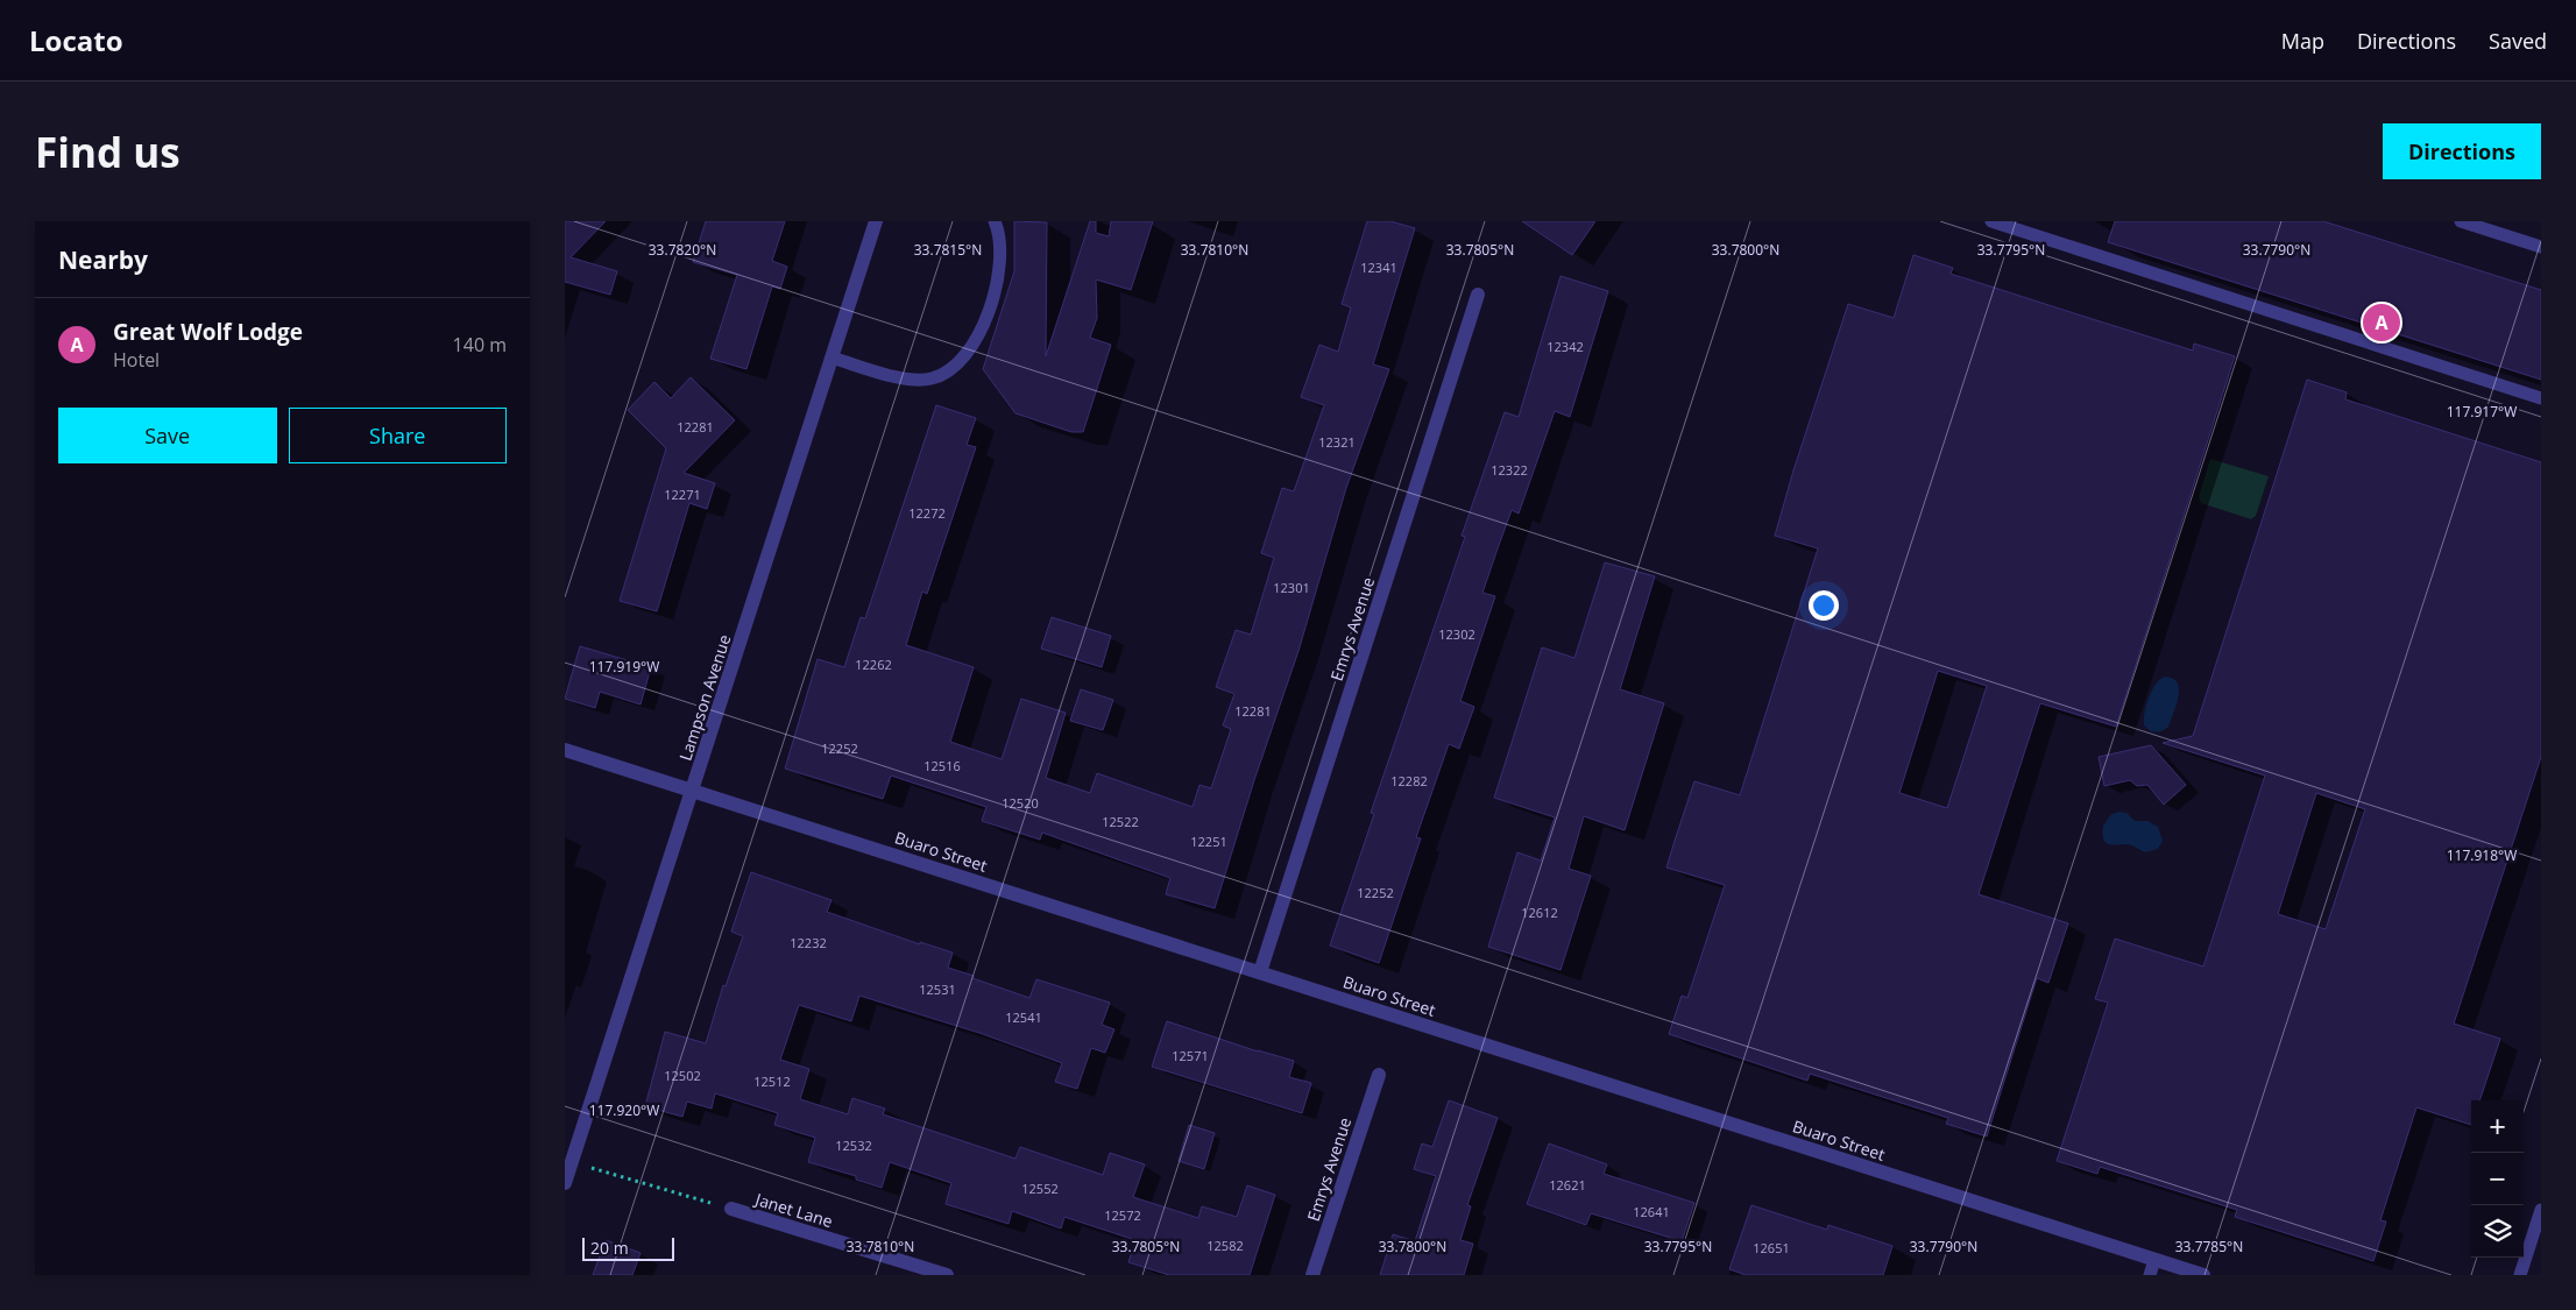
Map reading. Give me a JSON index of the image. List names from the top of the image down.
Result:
{
  "streets": {
    "street": [
      "Emrys Avenue",
      "Lampson Avenue",
      "Buaro Street",
      "Janet Lane"
    ]
  },
  "crossings": [
    ["Emrys Avenue", "Buaro Street"],
    ["Lampson Avenue", "Buaro Street"]
  ],
  "house_numbers": [
    "12341",
    "12342",
    "12281",
    "12321",
    "12322",
    "12271",
    "12272",
    "12301",
    "12302",
    "12262",
    "12281",
    "12252",
    "12516",
    "12282",
    "12520",
    "12522",
    "12251",
    "12252",
    "12612",
    "12232",
    "12531",
    "12541",
    "12571",
    "12502",
    "12512",
    "12532",
    "12621",
    "12552",
    "12641",
    "12572",
    "12582",
    "12651"
  ],
  "scale_bar": "20 m",
  "page": {
    "header": "Locato",
    "nav": ["Map", "Directions", "Saved"],
    "buttons": [
      "Directions",
      ["Save", "Share"]
    ],
    "title": "Find us",
    "heading": "Nearby",
    "list": [
      {
        "mark": "A",
        "name": "Great Wolf Lodge",
        "note": "Hotel",
        "value": "140 m"
      }
    ],
    "pins": "A",
    "map_buttons": ["+", "−"],
    "scale": "20 m"
  },
  "coordinates": [
    "33.7820°N",
    "33.7815°N",
    "33.7810°N",
    "33.7805°N",
    "33.7800°N",
    "33.7795°N",
    "33.7790°N",
    "117.917°W",
    "117.919°W",
    "117.918°W",
    "117.920°W",
    "33.7785°N"
  ]
}
